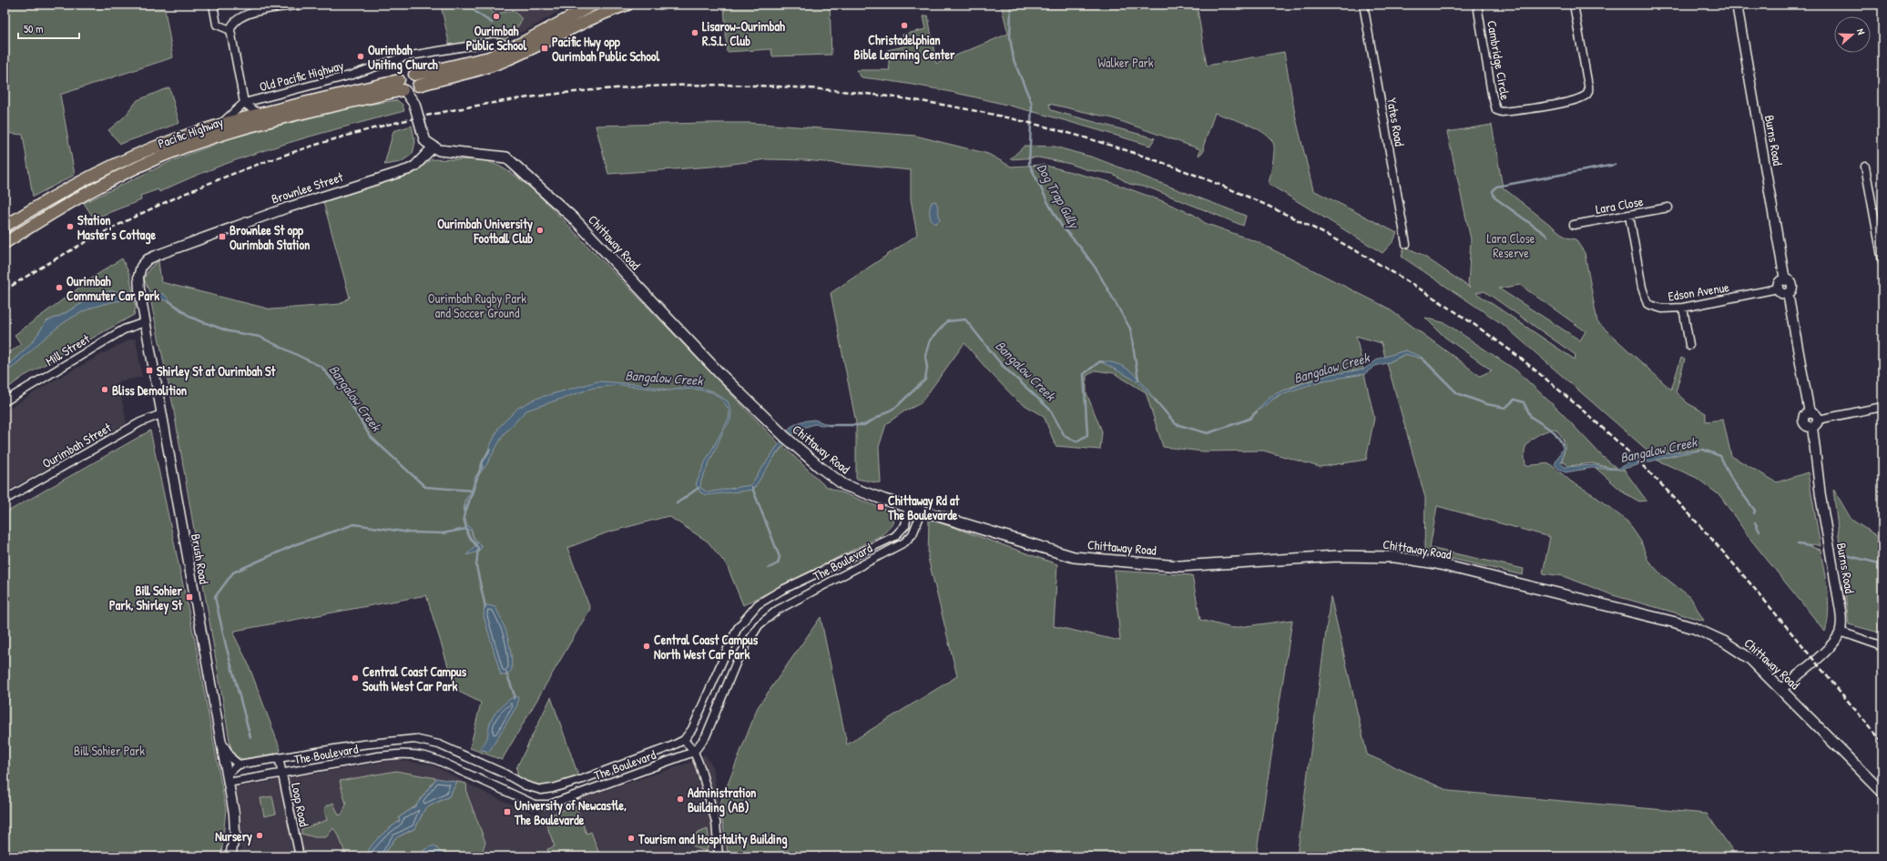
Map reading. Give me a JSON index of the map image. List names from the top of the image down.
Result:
{
  "streets": {
    "main road": ["Pacific Highway", "Chittaway Road"],
    "street": [
      "Cambridge Circle",
      "Old Pacific Highway",
      "Yates Road",
      "Burns Road",
      "Brownlee Street",
      "Lara Close",
      "Edson Avenue",
      "Mill Street",
      "Ourimbah Street",
      "Brush Road",
      "The Boulevard",
      "Loop Road"
    ]
  },
  "crossings": [
    ["Burns Road", "Edson Avenue"],
    ["Brownlee Street", "Chittaway Road"],
    ["Brownlee Street", "Brush Road"],
    ["Lara Close", "Edson Avenue"],
    ["Chittaway Road", "The Boulevard"],
    ["Mill Street", "Brush Road"],
    ["Ourimbah Street", "Brush Road"],
    ["Brush Road", "The Boulevard"],
    ["The Boulevard", "Loop Road"]
  ],
  "water": ["Dog Trap Gully", "Bangalow Creek"],
  "parks": [
    "Walker Park",
    "Lara Close Reserve",
    "Ourimbah Rugby Park and Soccer Ground",
    "Bill Sohier Park"
  ],
  "places": {
    "other": [
      "Ourimbah Public School",
      "Christadelphian Bible Learning Center",
      "Lisarow-Ourimbah R.S.L. Club",
      "Ourimbah Uniting Church",
      "Station Master's Cottage",
      "Ourimbah University Football Club",
      "Ourimbah Commuter Car Park",
      "Bliss Demolition",
      "Central Coast Campus North West Car Park",
      "Central Coast Campus South West Car Park",
      "Administration Building (AB)",
      "Nursery",
      "Tourism and Hospitality Building"
    ],
    "transit": [
      "Pacific Hwy opp Ourimbah Public School",
      "Brownlee St opp Ourimbah Station",
      "Shirley St at Ourimbah St",
      "Chittaway Rd at The Boulevarde",
      "Bill Sohier Park, Shirley St",
      "University of Newcastle, The Boulevarde"
    ]
  },
  "scale_bar": "50 m",
  "north": "right"
}
